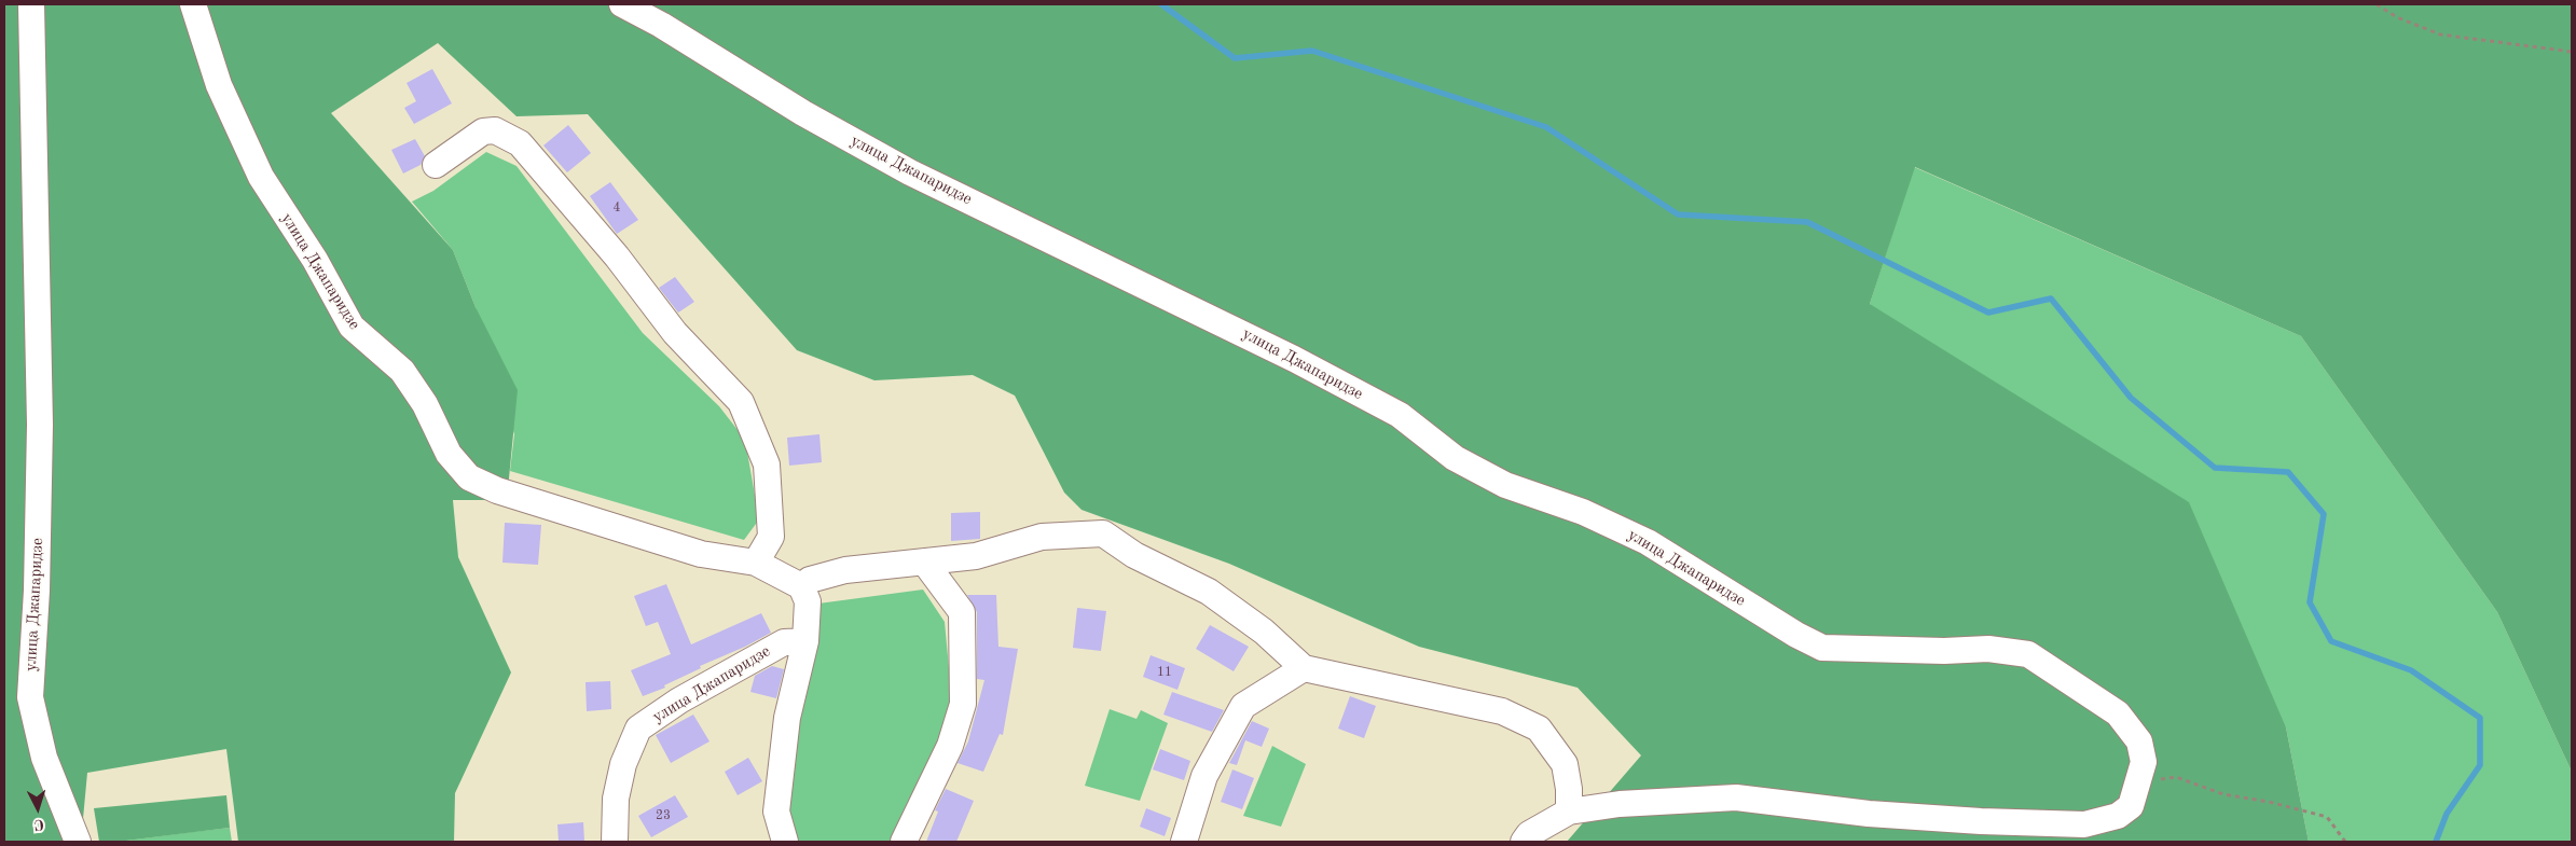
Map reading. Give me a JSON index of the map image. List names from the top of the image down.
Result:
{
  "streets": {
    "street": ["улица Джапаридзе"]
  },
  "house_numbers": ["4", "11", "23"],
  "north": "bottom"
}
